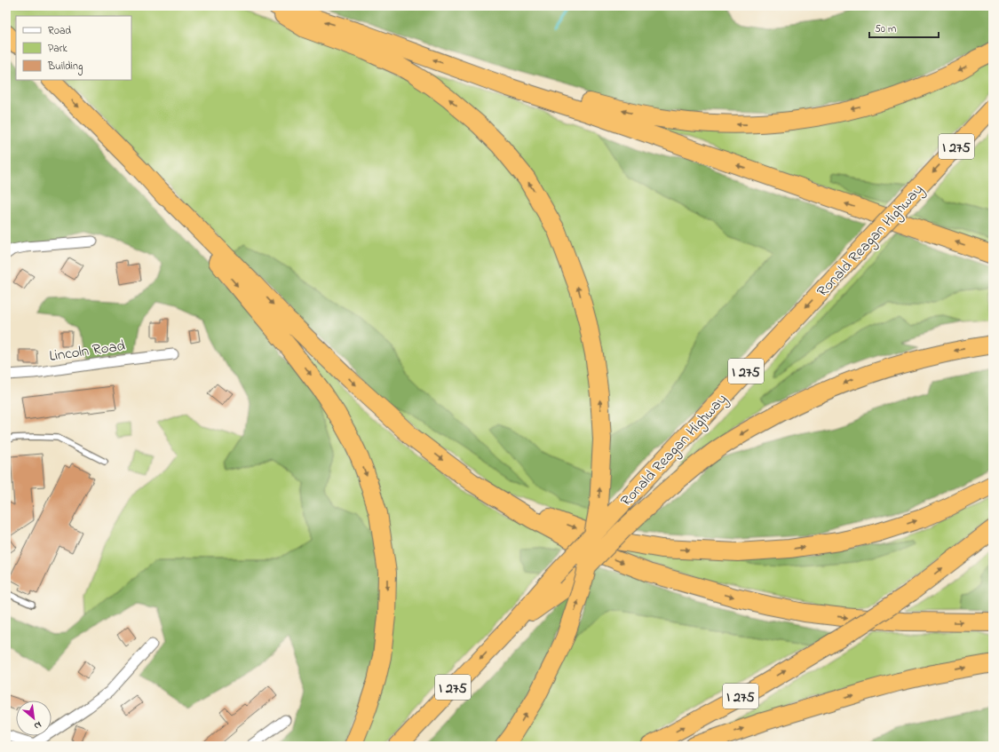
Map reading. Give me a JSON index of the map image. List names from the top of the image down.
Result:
{
  "streets": {
    "highway": ["I 275", "Ronald Reagan Highway"],
    "street": ["Lincoln Road"]
  },
  "legend": ["Road", "Park", "Building"],
  "scale_bar": "50 m",
  "north": "bottom right"
}
